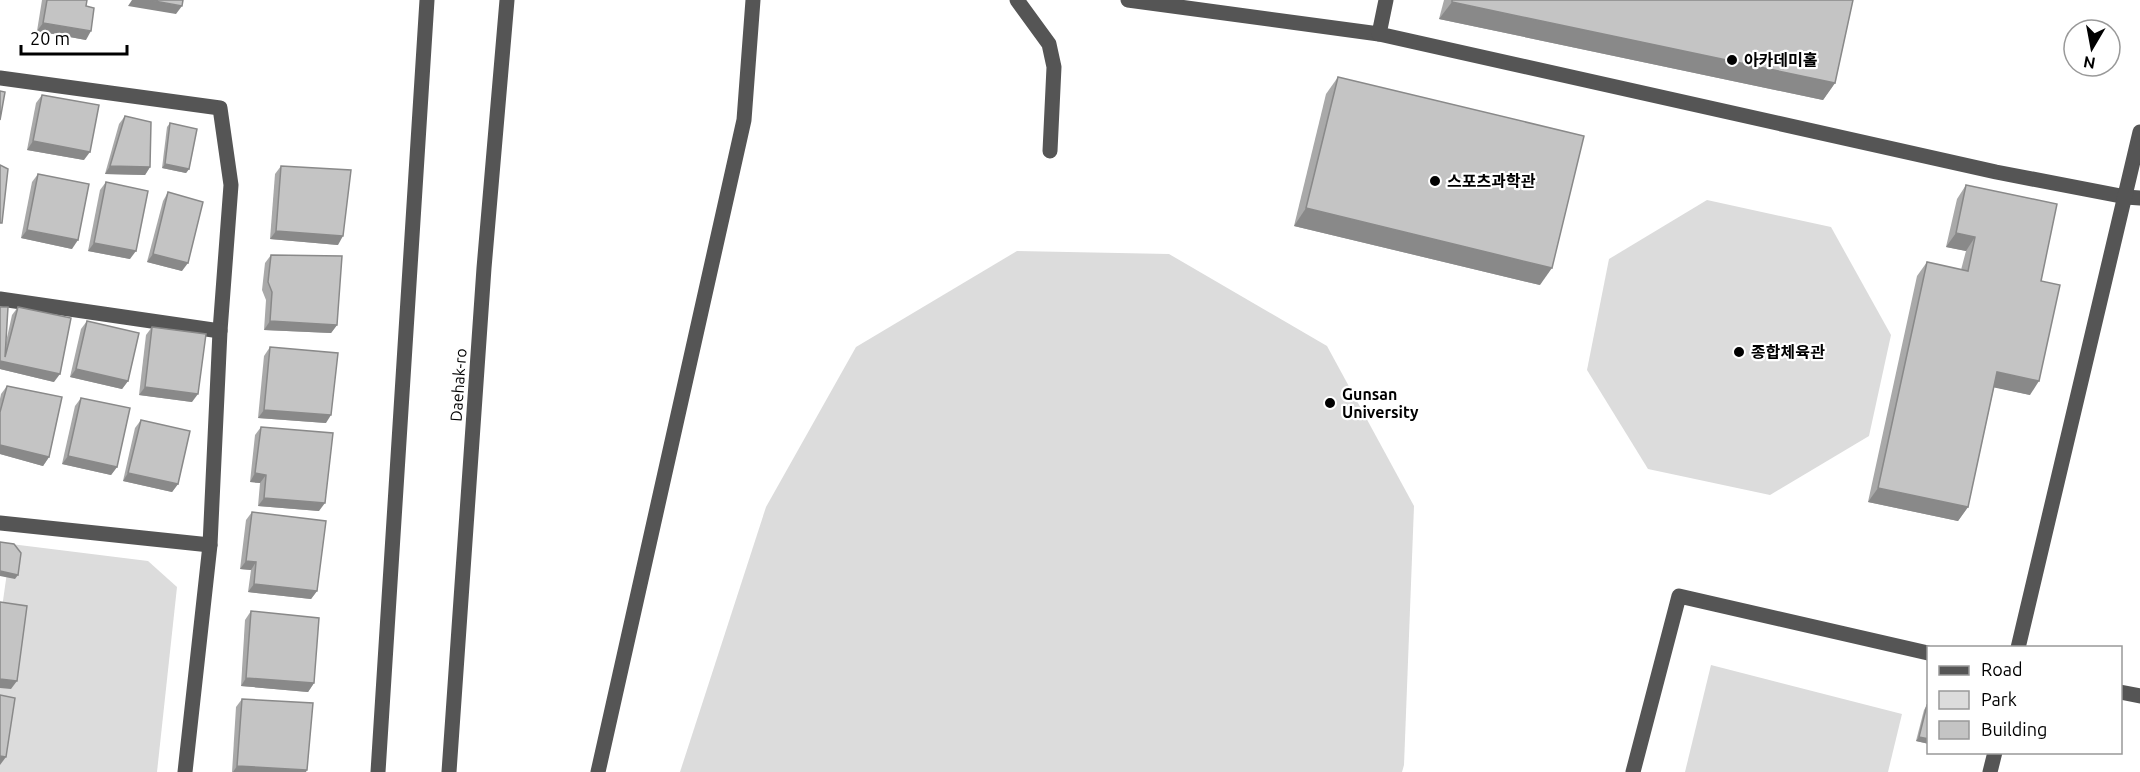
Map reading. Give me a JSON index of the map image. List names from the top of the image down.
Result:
{
  "streets": {
    "street": ["Daehak-ro"]
  },
  "places": [
    "아카데미홀",
    "스포츠과학관",
    "종합체육관",
    "Gunsan University"
  ],
  "legend": ["Road", "Park", "Building"],
  "scale_bar": "20 m",
  "north": "bottom"
}
